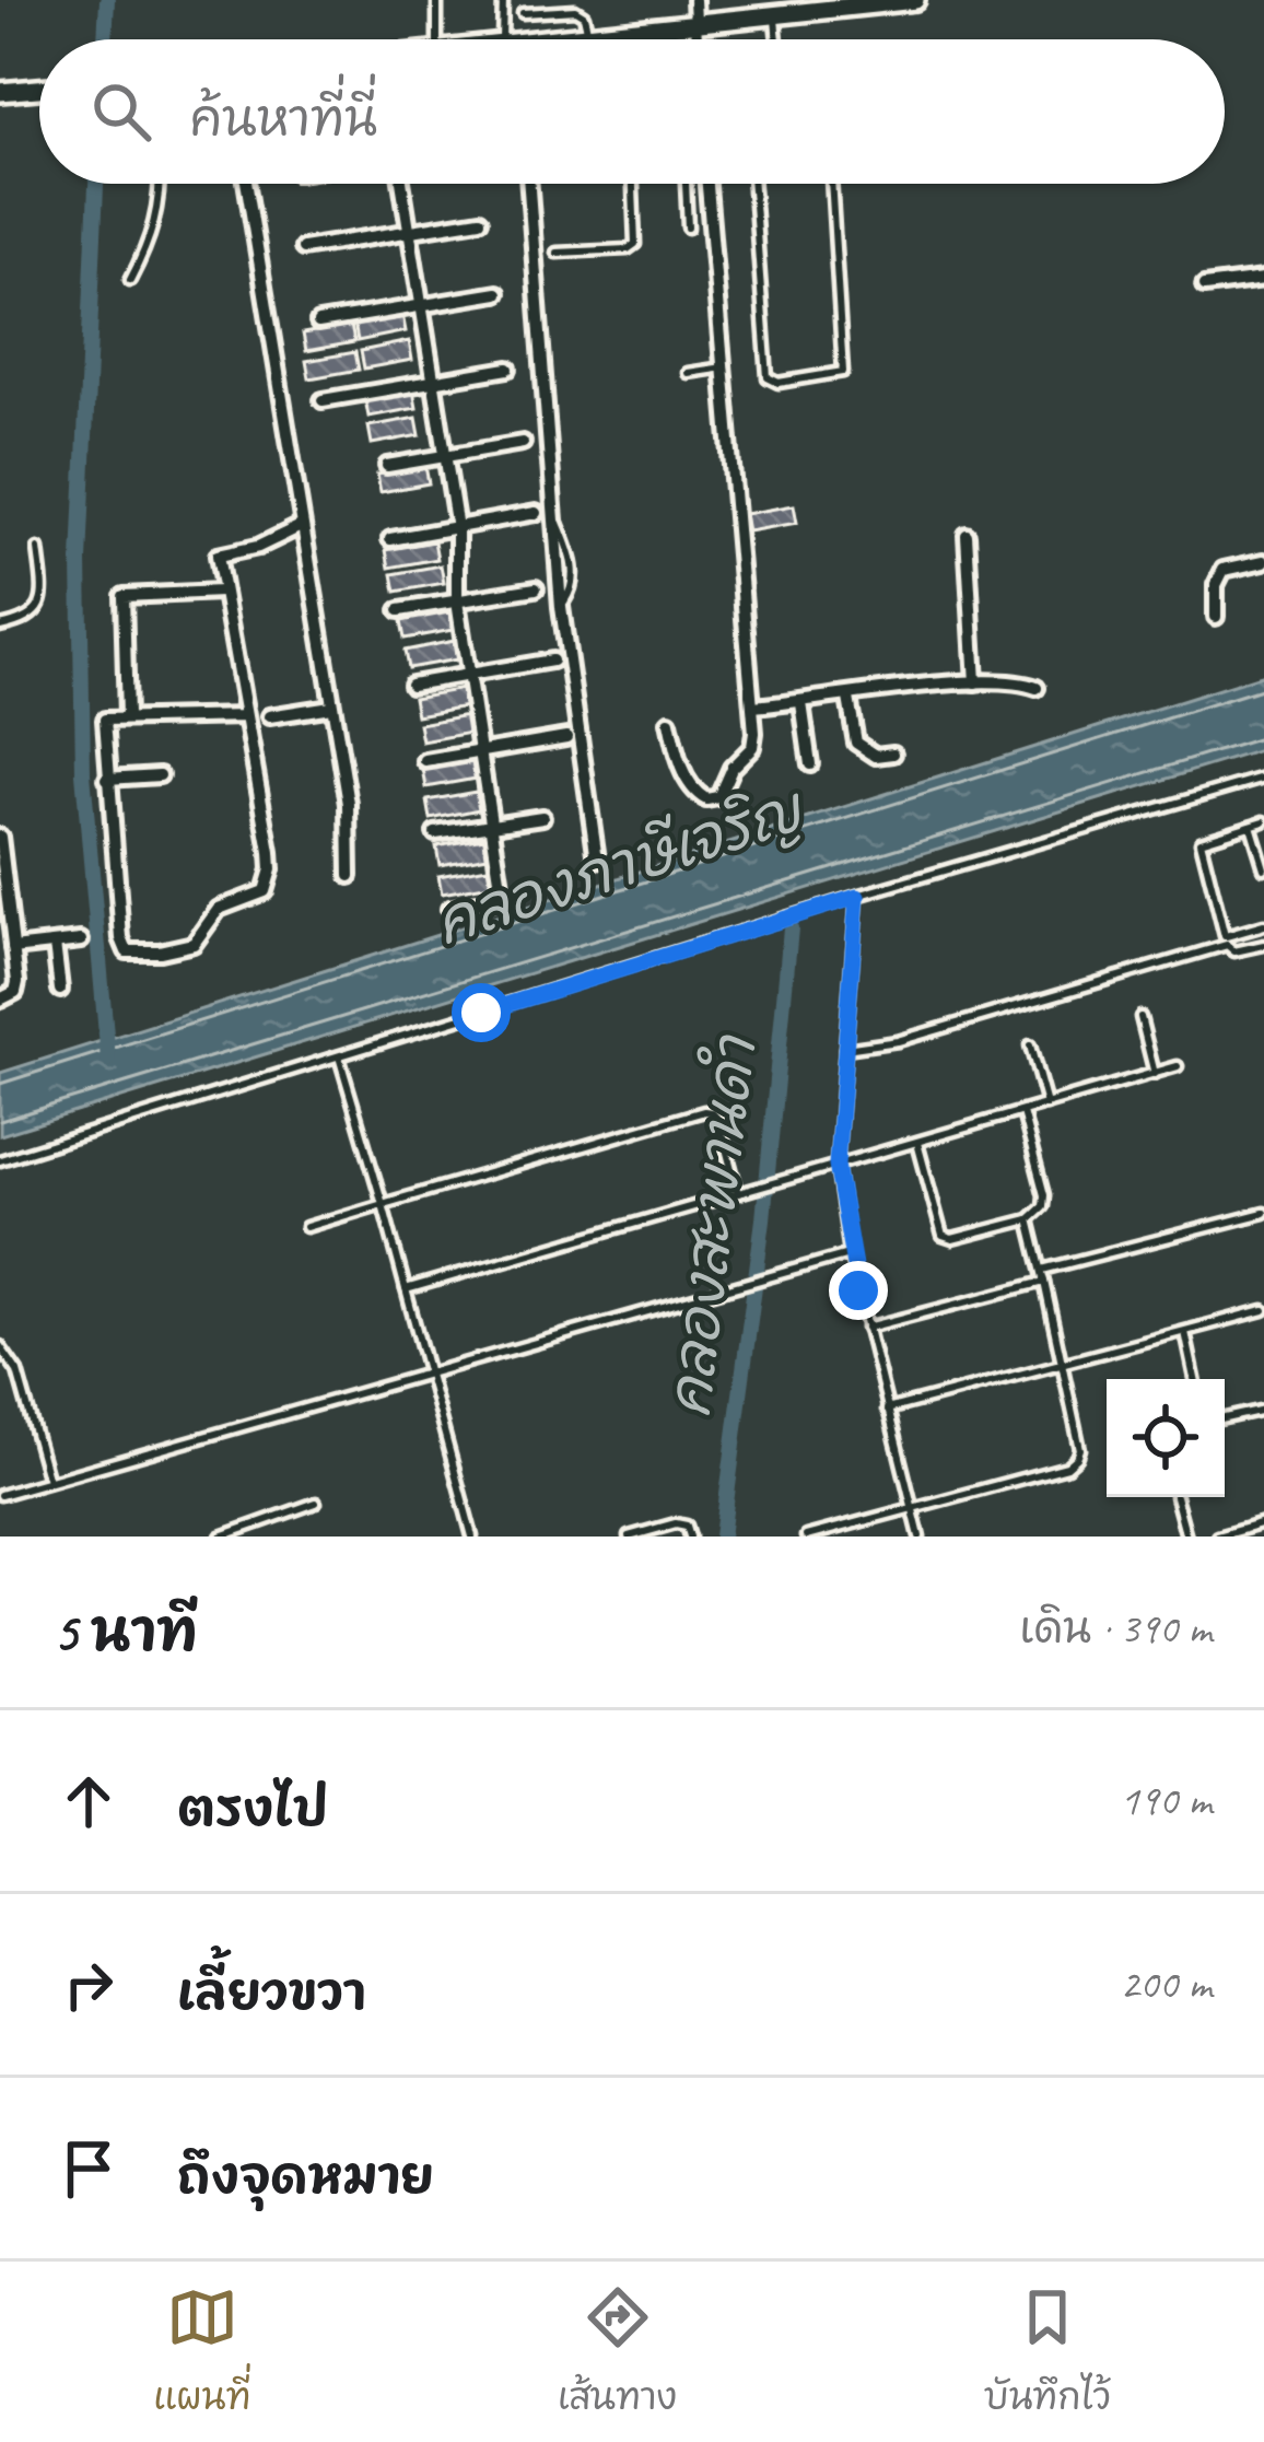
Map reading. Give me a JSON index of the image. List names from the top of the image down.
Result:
{
  "water": ["คลองภาษีเจริญ", "คลองสะพานดำ"],
  "page": {
    "search": "ค้นหาที่นี่",
    "heading": ["5 นาที", "เดิน · 390 m"],
    "list": [
      ["ตรงไป", "190 m"],
      ["เลี้ยวขวา", "200 m"],
      "ถึงจุดหมาย"
    ],
    "nav": ["แผนที่", "เส้นทาง", "บันทึกไว้"]
  }
}
